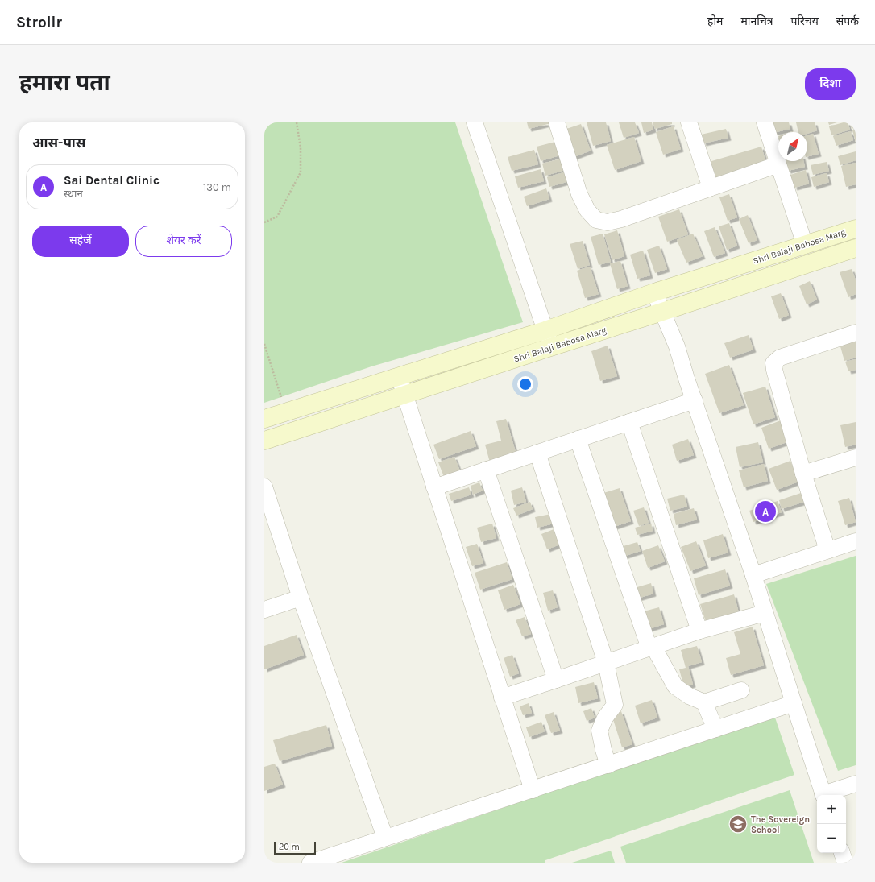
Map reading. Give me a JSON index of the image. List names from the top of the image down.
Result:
{
  "streets": {
    "street": ["Shri Balaji Babosa Marg"]
  },
  "places": {
    "school or university": ["The Sovereign School"]
  },
  "scale_bar": "20 m",
  "north": "top right",
  "page": {
    "header": "Strollr",
    "nav": [
      "होम",
      "मानचित्र",
      "परिचय",
      "संपर्क"
    ],
    "buttons": [
      "दिशा",
      ["सहेजें", "शेयर करें"]
    ],
    "title": "हमारा पता",
    "heading": "आस-पास",
    "list": [
      {
        "mark": "A",
        "name": "Sai Dental Clinic",
        "note": "स्थान",
        "value": "130 m"
      }
    ],
    "pins": "A",
    "map_buttons": ["+", "−"],
    "scale": "20 m"
  }
}
